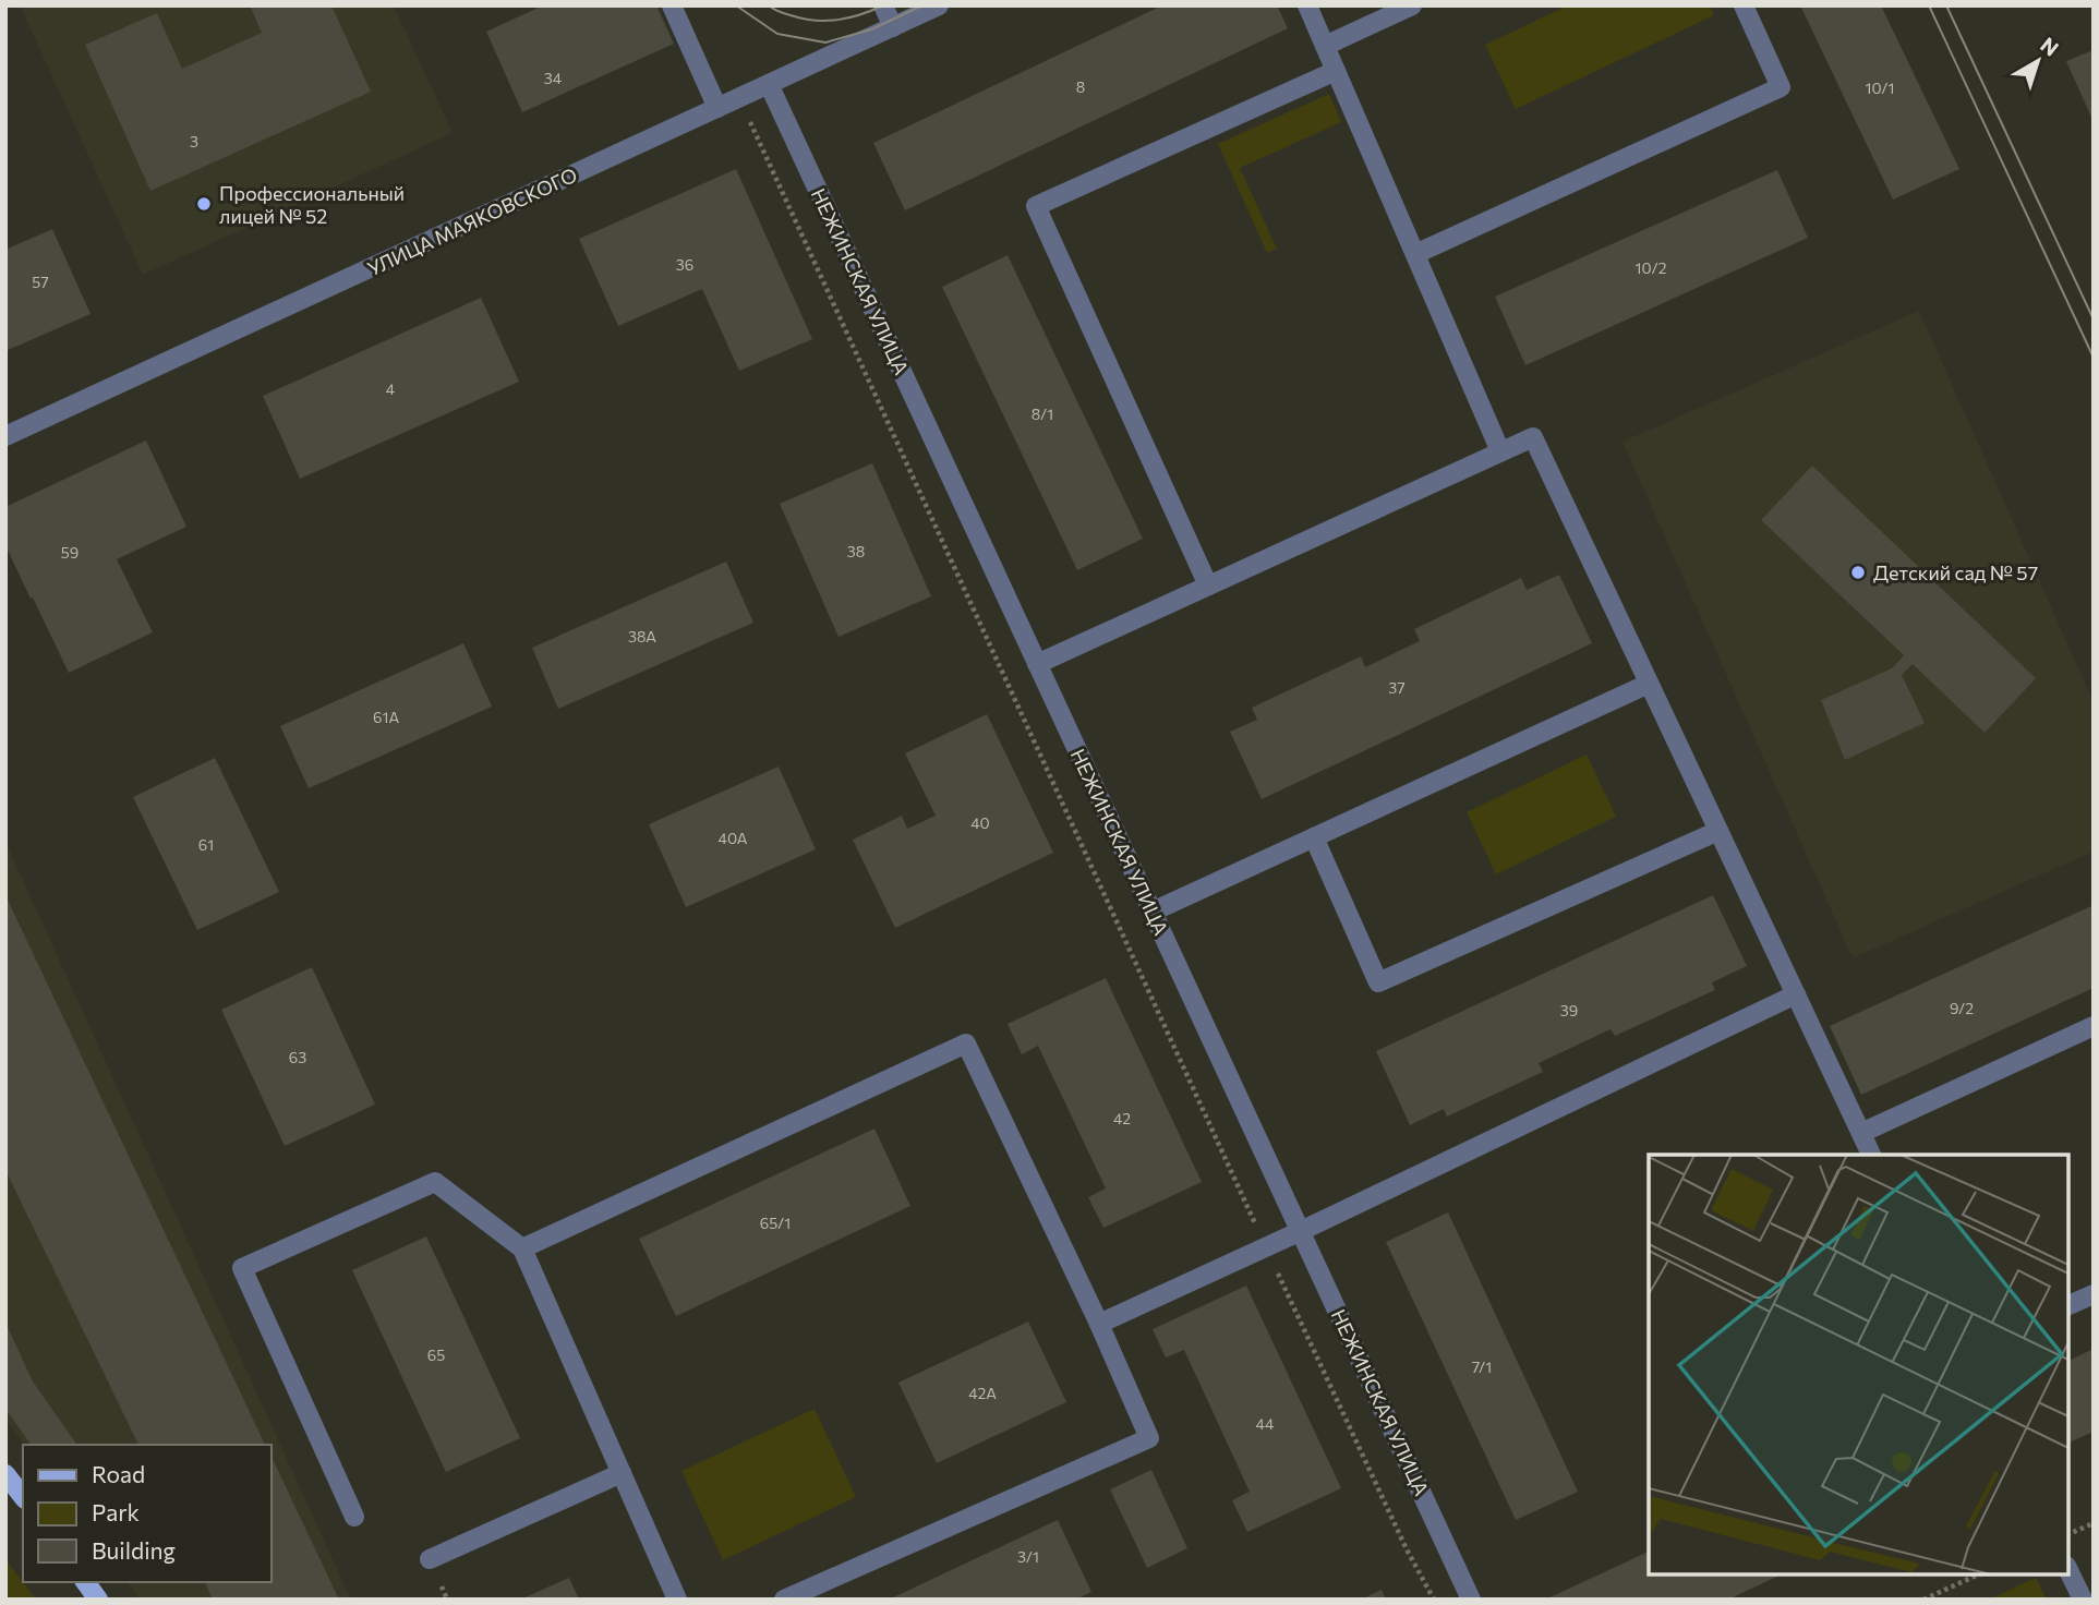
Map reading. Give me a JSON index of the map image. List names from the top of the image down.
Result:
{
  "streets": {
    "street": ["УЛИЦА МАЯКОВСКОГО", "НЕЖИНСКАЯ УЛИЦА"]
  },
  "crossings": [
    ["УЛИЦА МАЯКОВСКОГО", "НЕЖИНСКАЯ УЛИЦА"]
  ],
  "places": ["Профессиональный лицей № 52", "Детский сад № 57"],
  "house_numbers": [
    "34",
    "8",
    "10/1",
    "3",
    "36",
    "10/2",
    "57",
    "4",
    "8/1",
    "38",
    "59",
    "38А",
    "37",
    "61А",
    "40",
    "40А",
    "61",
    "9/2",
    "39",
    "63",
    "42",
    "65/1",
    "65",
    "7/1",
    "42А",
    "44",
    "3/1"
  ],
  "legend": ["Road", "Park", "Building"],
  "north": "top right"
}
